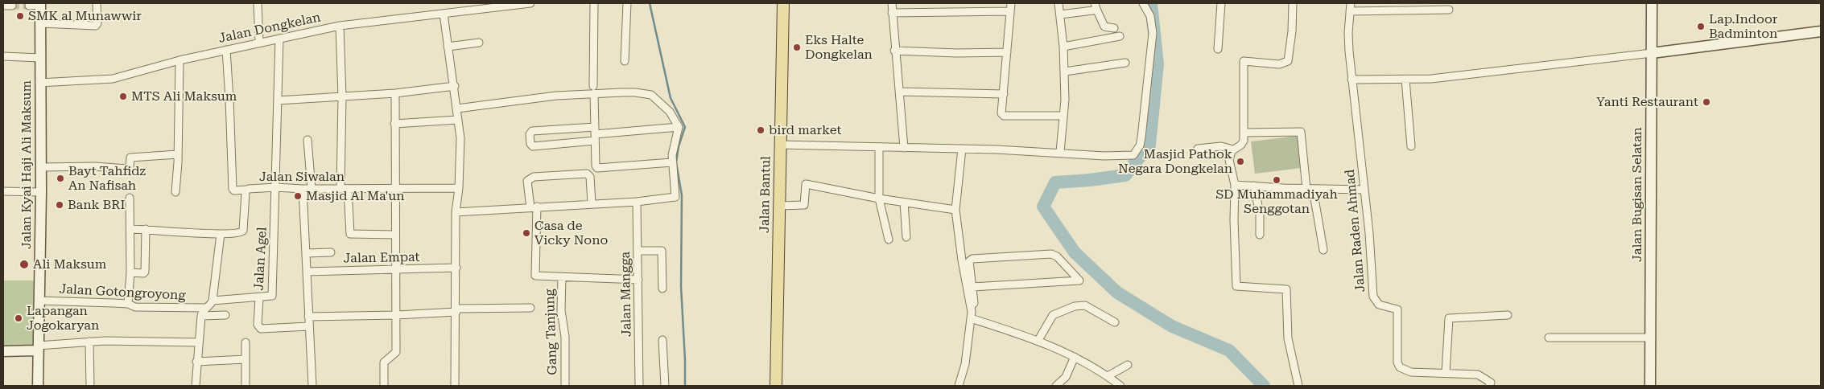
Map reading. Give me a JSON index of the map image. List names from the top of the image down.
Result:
{
  "streets": {
    "main road": ["Jalan Bantul"],
    "street": [
      "Jalan Dongkelan",
      "Jalan Kyai Haji Ali Maksum",
      "Jalan Siwalan",
      "Jalan Bugisan Selatan",
      "Jalan Raden Ahmad",
      "Jalan Empat",
      "Jalan Agel",
      "Jalan Gotongroyong",
      "Jalan Mangga",
      "Gang Tanjung"
    ]
  },
  "crossings": [
    ["Jalan Dongkelan", "Jalan Kyai Haji Ali Maksum"],
    ["Jalan Kyai Haji Ali Maksum", "Jalan Gotongroyong"],
    ["Jalan Siwalan", "Jalan Agel"]
  ],
  "places": [
    "SMK al Munawwir",
    "Lap.Indoor Badminton",
    "Eks Halte Dongkelan",
    "MTS Ali Maksum",
    "Yanti Restaurant",
    "bird market",
    "Masjid Pathok Negara Dongkelan",
    "Bayt Tahfidz An Nafisah",
    "SD Muhammadiyah Senggotan",
    "Masjid Al Ma'un",
    "Bank BRI",
    "Casa de Vicky Nono",
    "Ali Maksum",
    "Lapangan Jogokaryan"
  ]
}
